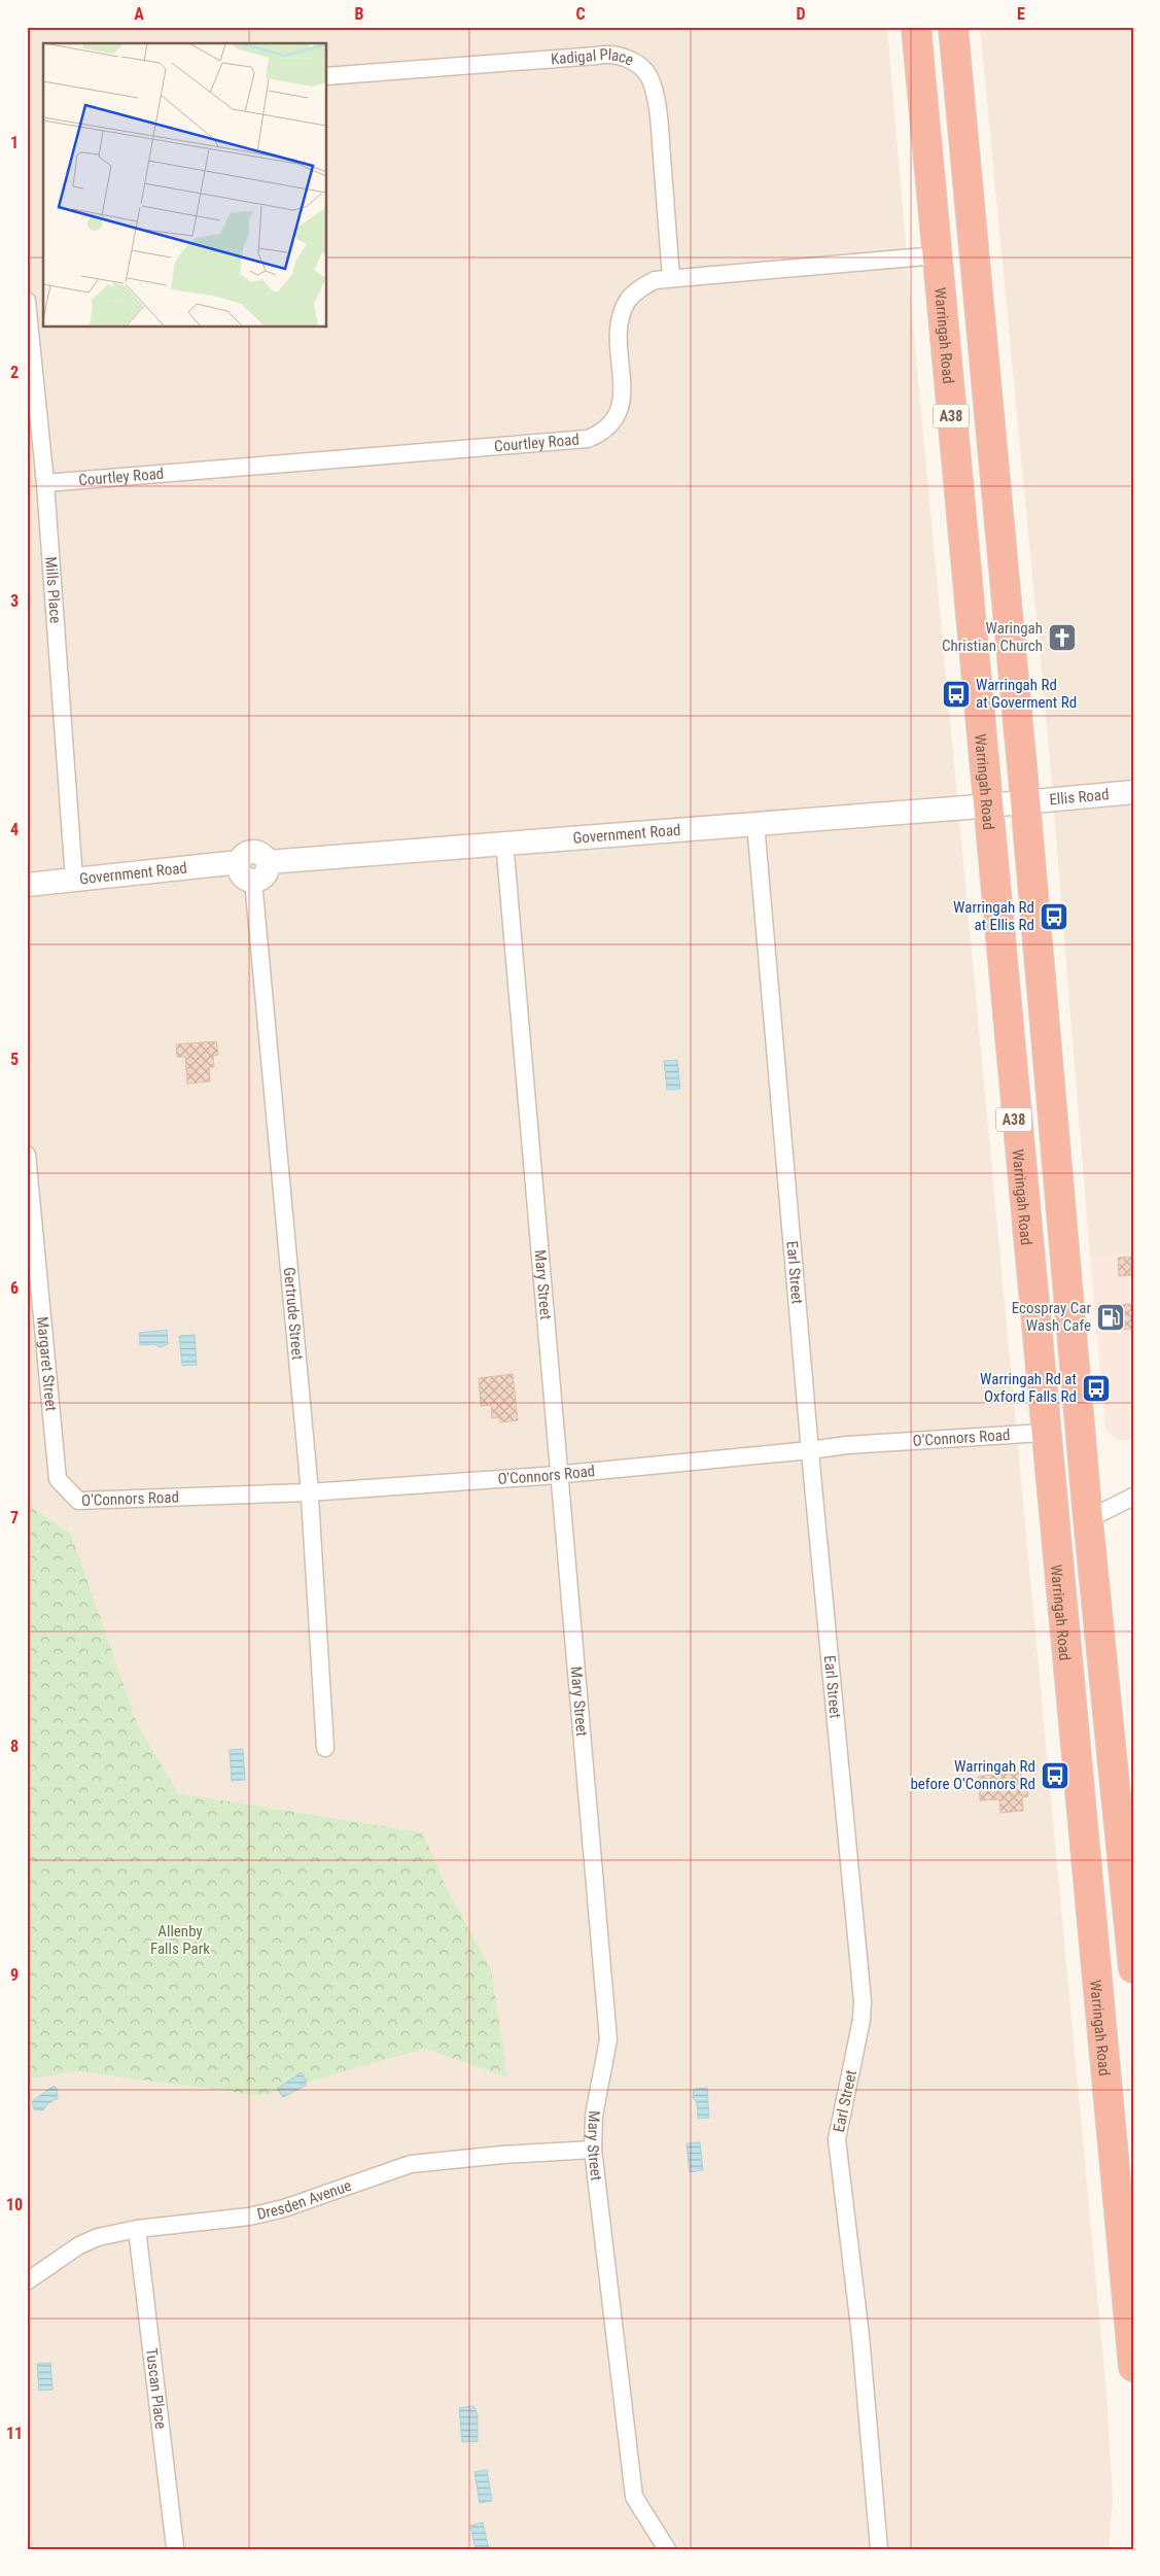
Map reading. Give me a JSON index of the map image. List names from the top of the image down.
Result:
{
  "streets": {
    "highway": ["Warringah Road", "A38"],
    "street": [
      "Kadigal Place",
      "Courtley Road",
      "Mills Place",
      "Ellis Road",
      "Government Road",
      "Earl Street",
      "Mary Street",
      "Gertrude Street",
      "Margaret Street",
      "O'Connors Road",
      "Dresden Avenue",
      "Tuscan Place"
    ]
  },
  "crossings": [
    ["Kadigal Place", "Courtley Road"],
    ["Warringah Road", "Courtley Road"],
    ["Warringah Road", "Ellis Road"],
    ["Warringah Road", "Government Road"],
    ["Warringah Road", "O'Connors Road"],
    ["A38", "Ellis Road"],
    ["Courtley Road", "Mills Place"],
    ["Mills Place", "Government Road"],
    ["Ellis Road", "Government Road"],
    ["Government Road", "Earl Street"],
    ["Government Road", "Mary Street"],
    ["Government Road", "Gertrude Street"],
    ["Earl Street", "O'Connors Road"],
    ["Mary Street", "O'Connors Road"],
    ["Mary Street", "Dresden Avenue"],
    ["Gertrude Street", "O'Connors Road"],
    ["Margaret Street", "O'Connors Road"],
    ["Dresden Avenue", "Tuscan Place"]
  ],
  "parks": ["Allenby Falls Park"],
  "places": {
    "church": ["Waringah Christian Church"],
    "bus stop": [
      "Warringah Rd at Goverment Rd",
      "Warringah Rd at Ellis Rd",
      "Warringah Rd at Oxford Falls Rd",
      "Warringah Rd before O'Connors Rd"
    ],
    "fuel station": ["Ecospray Car Wash Cafe"]
  },
  "grid": {
    "columns": [
      "A",
      "B",
      "C",
      "D",
      "E"
    ],
    "rows": [
      "1",
      "2",
      "3",
      "4",
      "5",
      "6",
      "7",
      "8",
      "9",
      "10",
      "11"
    ]
  }
}
